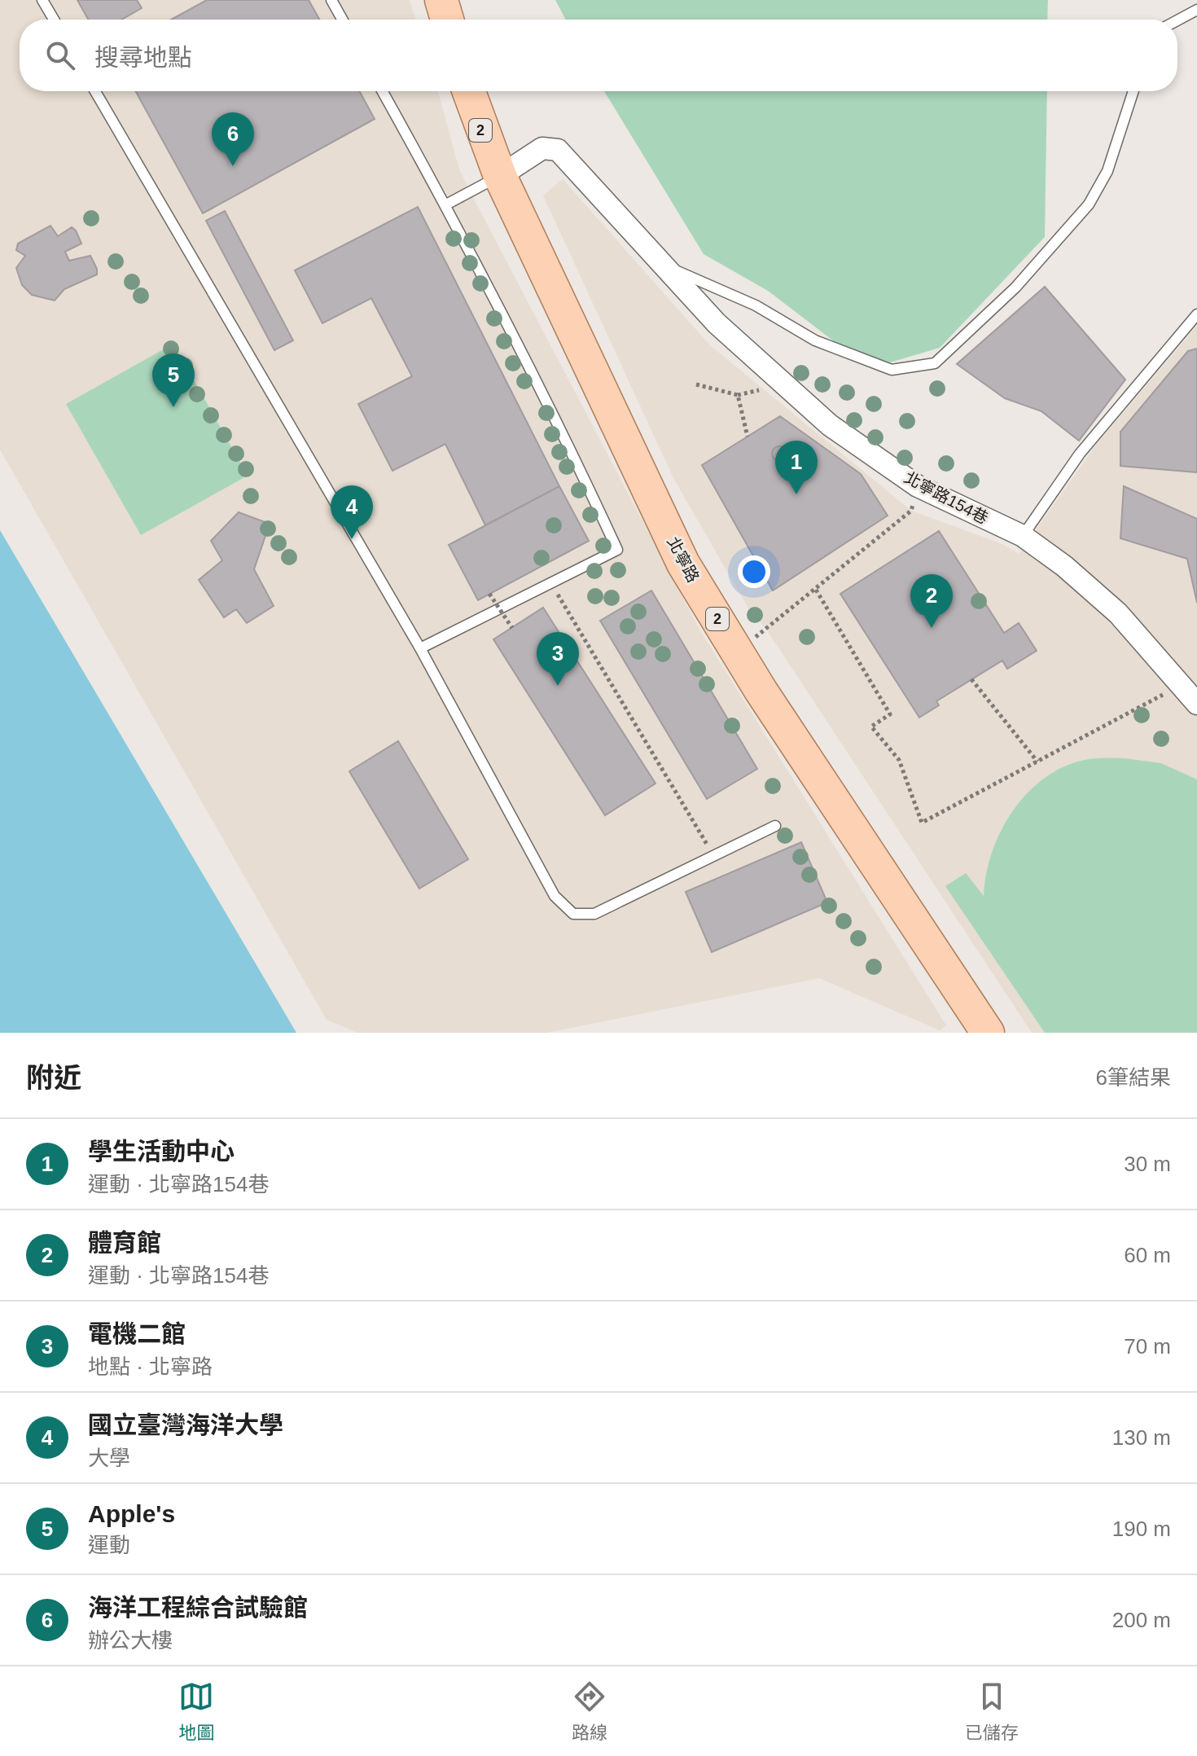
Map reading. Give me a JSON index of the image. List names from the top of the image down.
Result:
{
  "streets": {
    "main road": ["2", "北寧路"],
    "street": ["北寧路154巷"]
  },
  "crossings": [
    ["北寧路154巷", "北寧路"]
  ],
  "page": {
    "search": "搜尋地點",
    "pins": [
      "6",
      "5",
      "1",
      "4",
      "2",
      "3"
    ],
    "heading": ["附近", "6筆結果"],
    "list": [
      {
        "mark": "1",
        "name": "學生活動中心",
        "note": "運動 · 北寧路154巷",
        "value": "30 m"
      },
      {
        "mark": "2",
        "name": "體育館",
        "note": "運動 · 北寧路154巷",
        "value": "60 m"
      },
      {
        "mark": "3",
        "name": "電機二館",
        "note": "地點 · 北寧路",
        "value": "70 m"
      },
      {
        "mark": "4",
        "name": "國立臺灣海洋大學",
        "note": "大學",
        "value": "130 m"
      },
      {
        "mark": "5",
        "name": "Apple's",
        "note": "運動",
        "value": "190 m"
      },
      {
        "mark": "6",
        "name": "海洋工程綜合試驗館",
        "note": "辦公大樓",
        "value": "200 m"
      }
    ],
    "nav": ["地圖", "路線", "已儲存"]
  }
}
